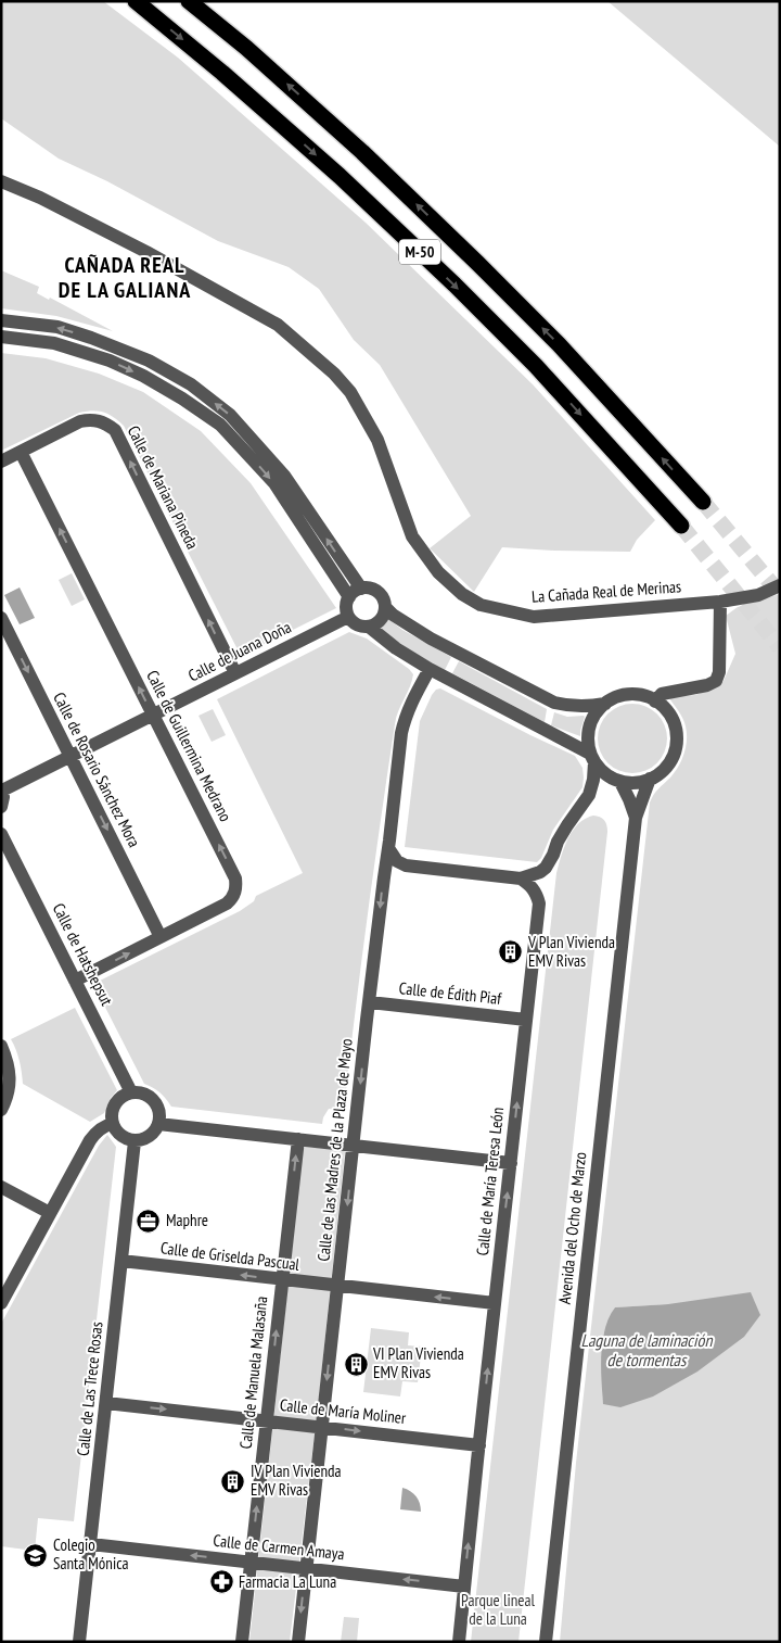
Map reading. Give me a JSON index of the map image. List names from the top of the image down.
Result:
{
  "streets": {
    "highway": ["M-50"],
    "street": [
      "Calle de Mariana Pineda",
      "La Cañada Real de Merinas",
      "Calle de Juana Doña",
      "Calle de Guillermina Medrano",
      "Calle de Rosario Sánchez Mora",
      "Calle de Hatshepsut",
      "Calle de Édith Piaf",
      "Calle de las Madres de la Plaza de Mayo",
      "Calle de María Teresa León",
      "Avenida del Ocho de Marzo",
      "Calle de Griselda Pascual",
      "Calle de Manuela Malasaña",
      "Calle de Las Trece Rosas",
      "Calle de María Moliner",
      "Calle de Carmen Amaya"
    ]
  },
  "crossings": [
    ["Calle de Mariana Pineda", "Calle de Juana Doña"],
    ["Calle de Mariana Pineda", "Calle de Guillermina Medrano"],
    ["Calle de Juana Doña", "Calle de Guillermina Medrano"],
    ["Calle de Juana Doña", "Calle de Rosario Sánchez Mora"],
    ["Calle de Guillermina Medrano", "Calle de Rosario Sánchez Mora"],
    ["Calle de Guillermina Medrano", "Calle de Hatshepsut"],
    ["Calle de Hatshepsut", "Calle de Las Trece Rosas"],
    ["Calle de Édith Piaf", "Calle de las Madres de la Plaza de Mayo"],
    ["Calle de Édith Piaf", "Calle de María Teresa León"],
    ["Calle de las Madres de la Plaza de Mayo", "Calle de Griselda Pascual"],
    ["Calle de las Madres de la Plaza de Mayo", "Calle de María Moliner"],
    ["Calle de las Madres de la Plaza de Mayo", "Calle de Carmen Amaya"],
    ["Calle de María Teresa León", "Calle de Griselda Pascual"],
    ["Calle de María Teresa León", "Calle de María Moliner"],
    ["Calle de María Teresa León", "Calle de Carmen Amaya"],
    ["Calle de Griselda Pascual", "Calle de Manuela Malasaña"],
    ["Calle de Griselda Pascual", "Calle de Las Trece Rosas"],
    ["Calle de Manuela Malasaña", "Calle de María Moliner"],
    ["Calle de Manuela Malasaña", "Calle de Carmen Amaya"],
    ["Calle de Las Trece Rosas", "Calle de María Moliner"],
    ["Calle de Las Trece Rosas", "Calle de Carmen Amaya"]
  ],
  "one_way": [
    "Calle de Rosario Sánchez Mora",
    "Calle de las Madres de la Plaza de Mayo",
    "Calle de María Teresa León",
    "Calle de Griselda Pascual",
    "Calle de Manuela Malasaña",
    "Calle de María Moliner",
    "Calle de Carmen Amaya"
  ],
  "districts": ["CAÑADA REAL DE LA GALIANA"],
  "water": ["Laguna de laminación de tormentas"],
  "parks": ["Parque lineal de la Luna"],
  "places": {
    "building": ["V Plan Vivienda EMV Rivas", "VI Plan Vivienda EMV Rivas", "IV Plan Vivienda EMV Rivas"],
    "office": ["Maphre"],
    "school or university": ["Colegio Santa Mónica"],
    "pharmacy": ["Farmacia La Luna"]
  }
}
